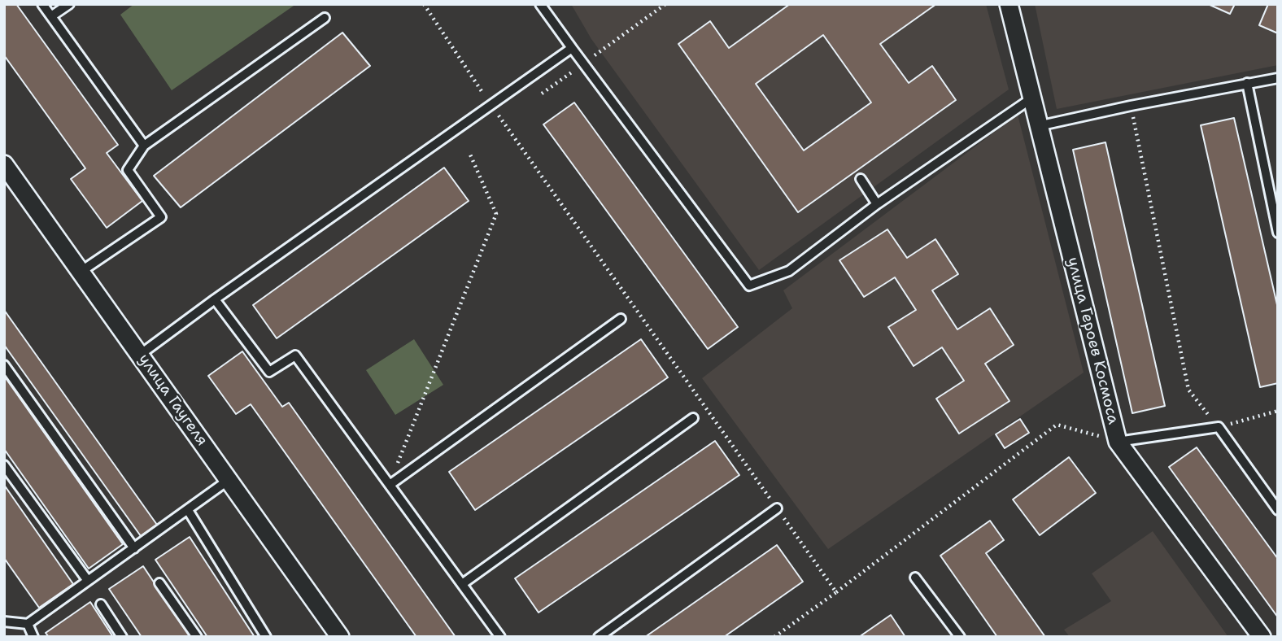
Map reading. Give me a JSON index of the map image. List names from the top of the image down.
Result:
{
  "streets": {
    "street": ["улица Героев Космоса", "улица Гаугеля"]
  }
}
